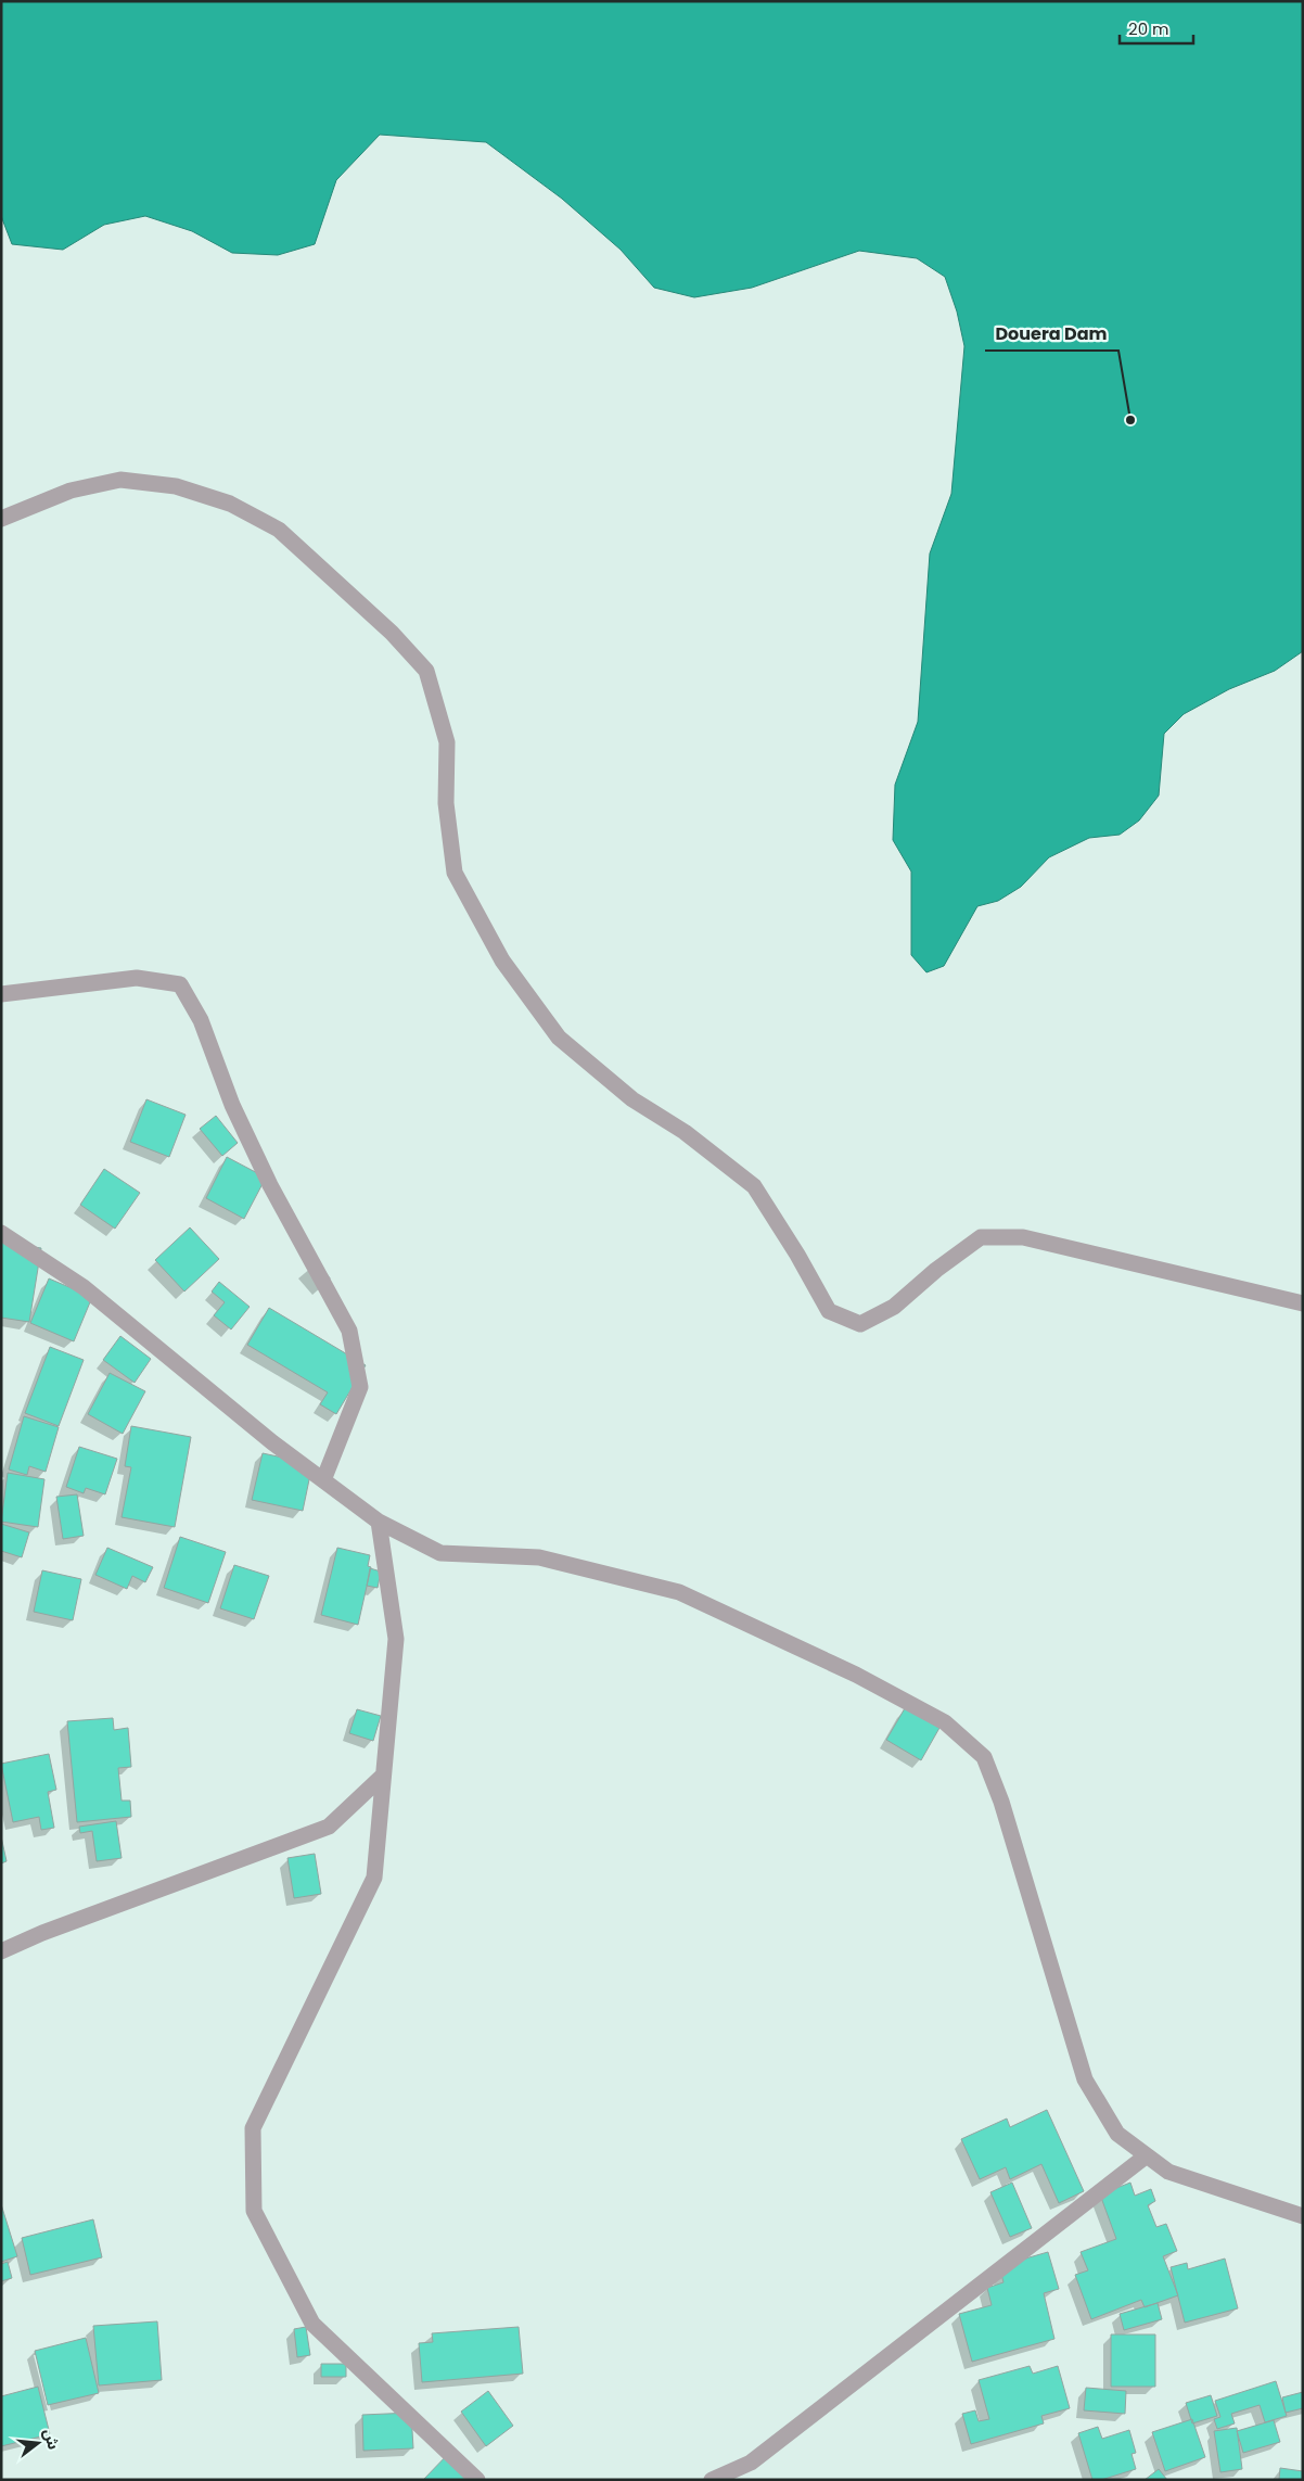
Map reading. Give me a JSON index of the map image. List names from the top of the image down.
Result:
{
  "places": ["Douera Dam"],
  "scale_bar": "20 m",
  "north": "right"
}
